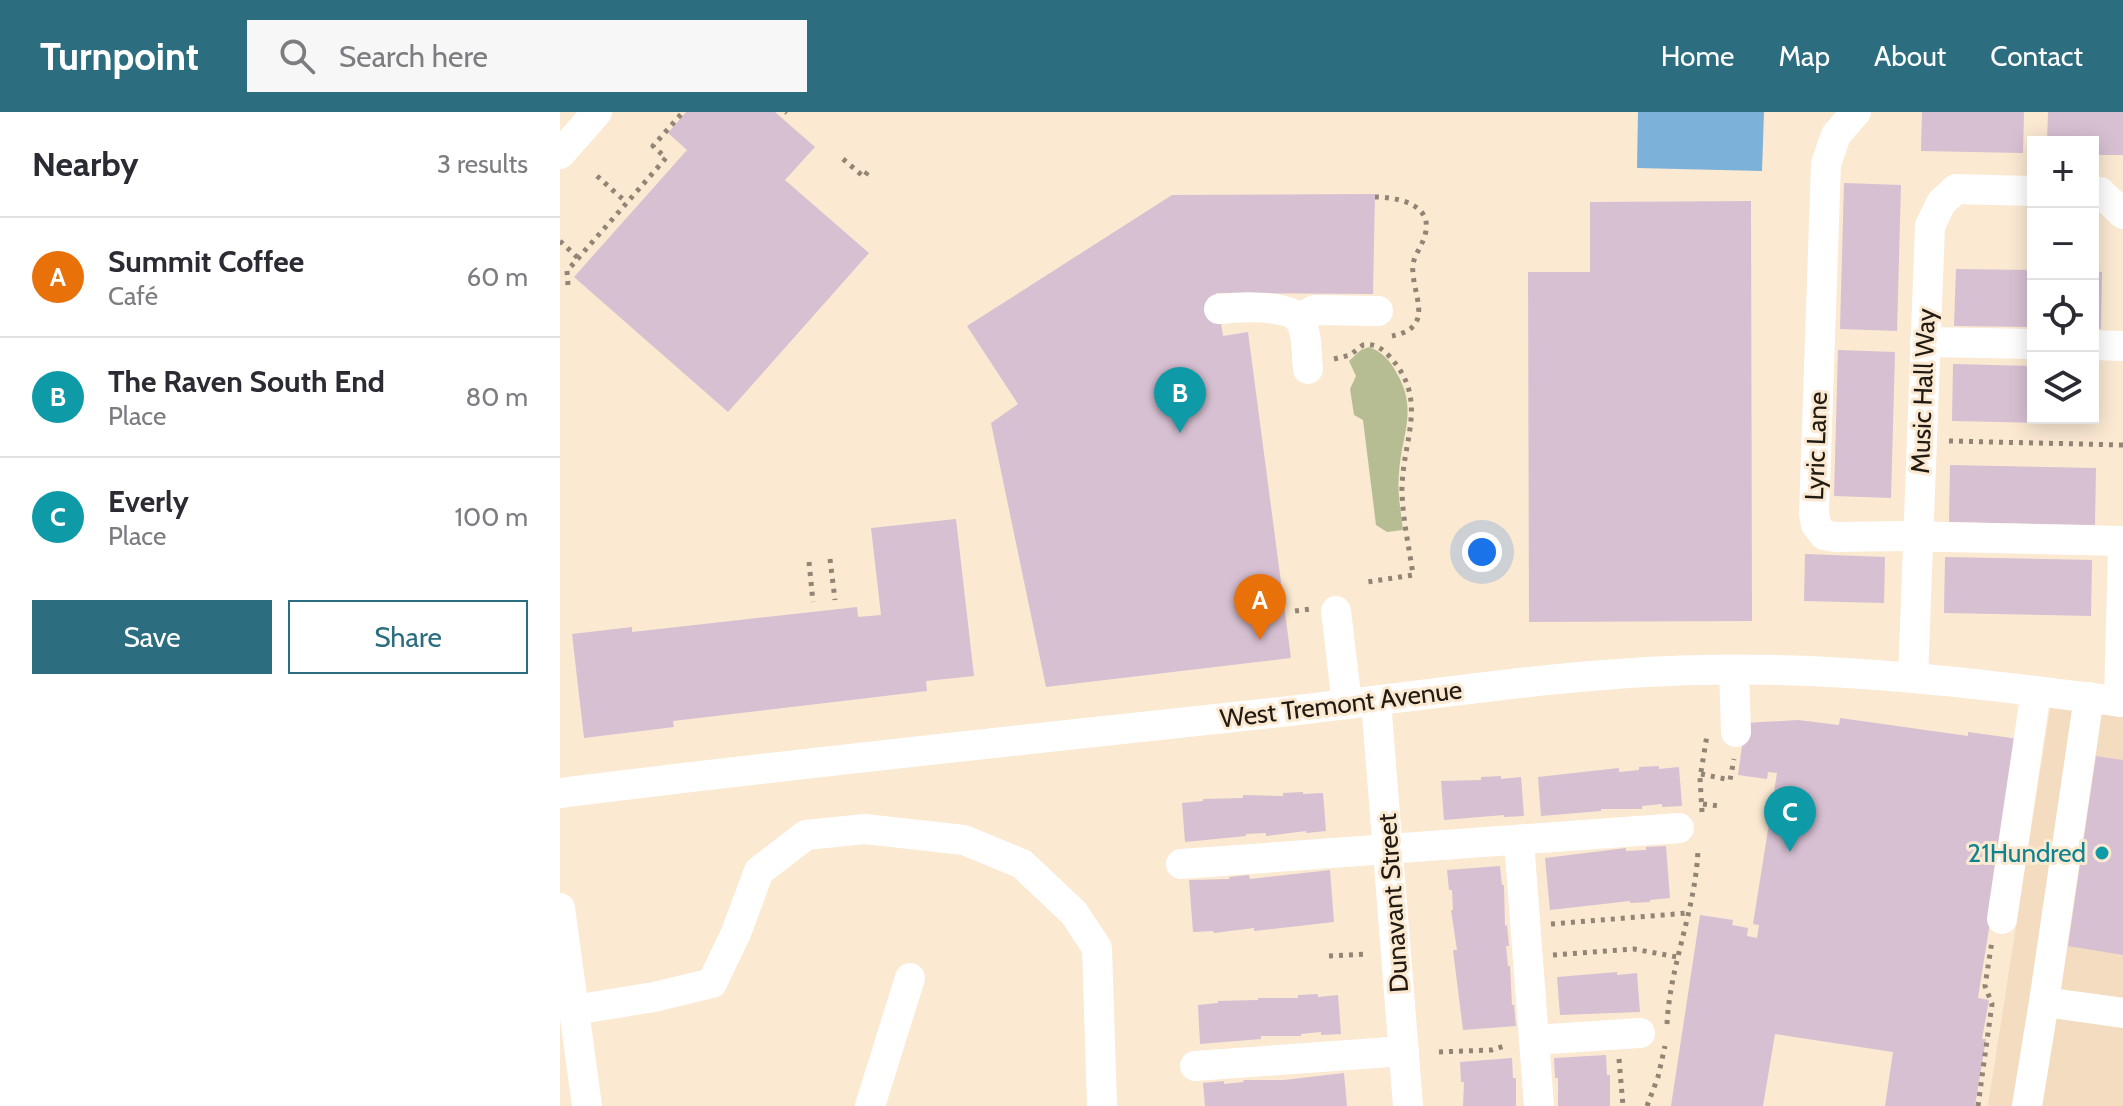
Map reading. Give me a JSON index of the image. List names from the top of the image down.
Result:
{
  "streets": {
    "street": [
      "Music Hall Way",
      "Lyric Lane",
      "West Tremont Avenue",
      "Dunavant Street"
    ]
  },
  "crossings": [
    ["Music Hall Way", "Lyric Lane"],
    ["Music Hall Way", "West Tremont Avenue"],
    ["West Tremont Avenue", "Dunavant Street"]
  ],
  "places": ["21Hundred"],
  "page": {
    "header": "Turnpoint",
    "search": "Search here",
    "nav": [
      "Home",
      "Map",
      "About",
      "Contact"
    ],
    "heading": ["Nearby", "3 results"],
    "map_buttons": ["+", "−"],
    "list": [
      {
        "mark": "A",
        "name": "Summit Coffee",
        "note": "Café",
        "value": "60 m"
      },
      {
        "mark": "B",
        "name": "The Raven South End",
        "note": "Place",
        "value": "80 m"
      },
      {
        "mark": "C",
        "name": "Everly",
        "note": "Place",
        "value": "100 m"
      }
    ],
    "pins": ["B", "A", "C"],
    "buttons": ["Save", "Share"]
  }
}
